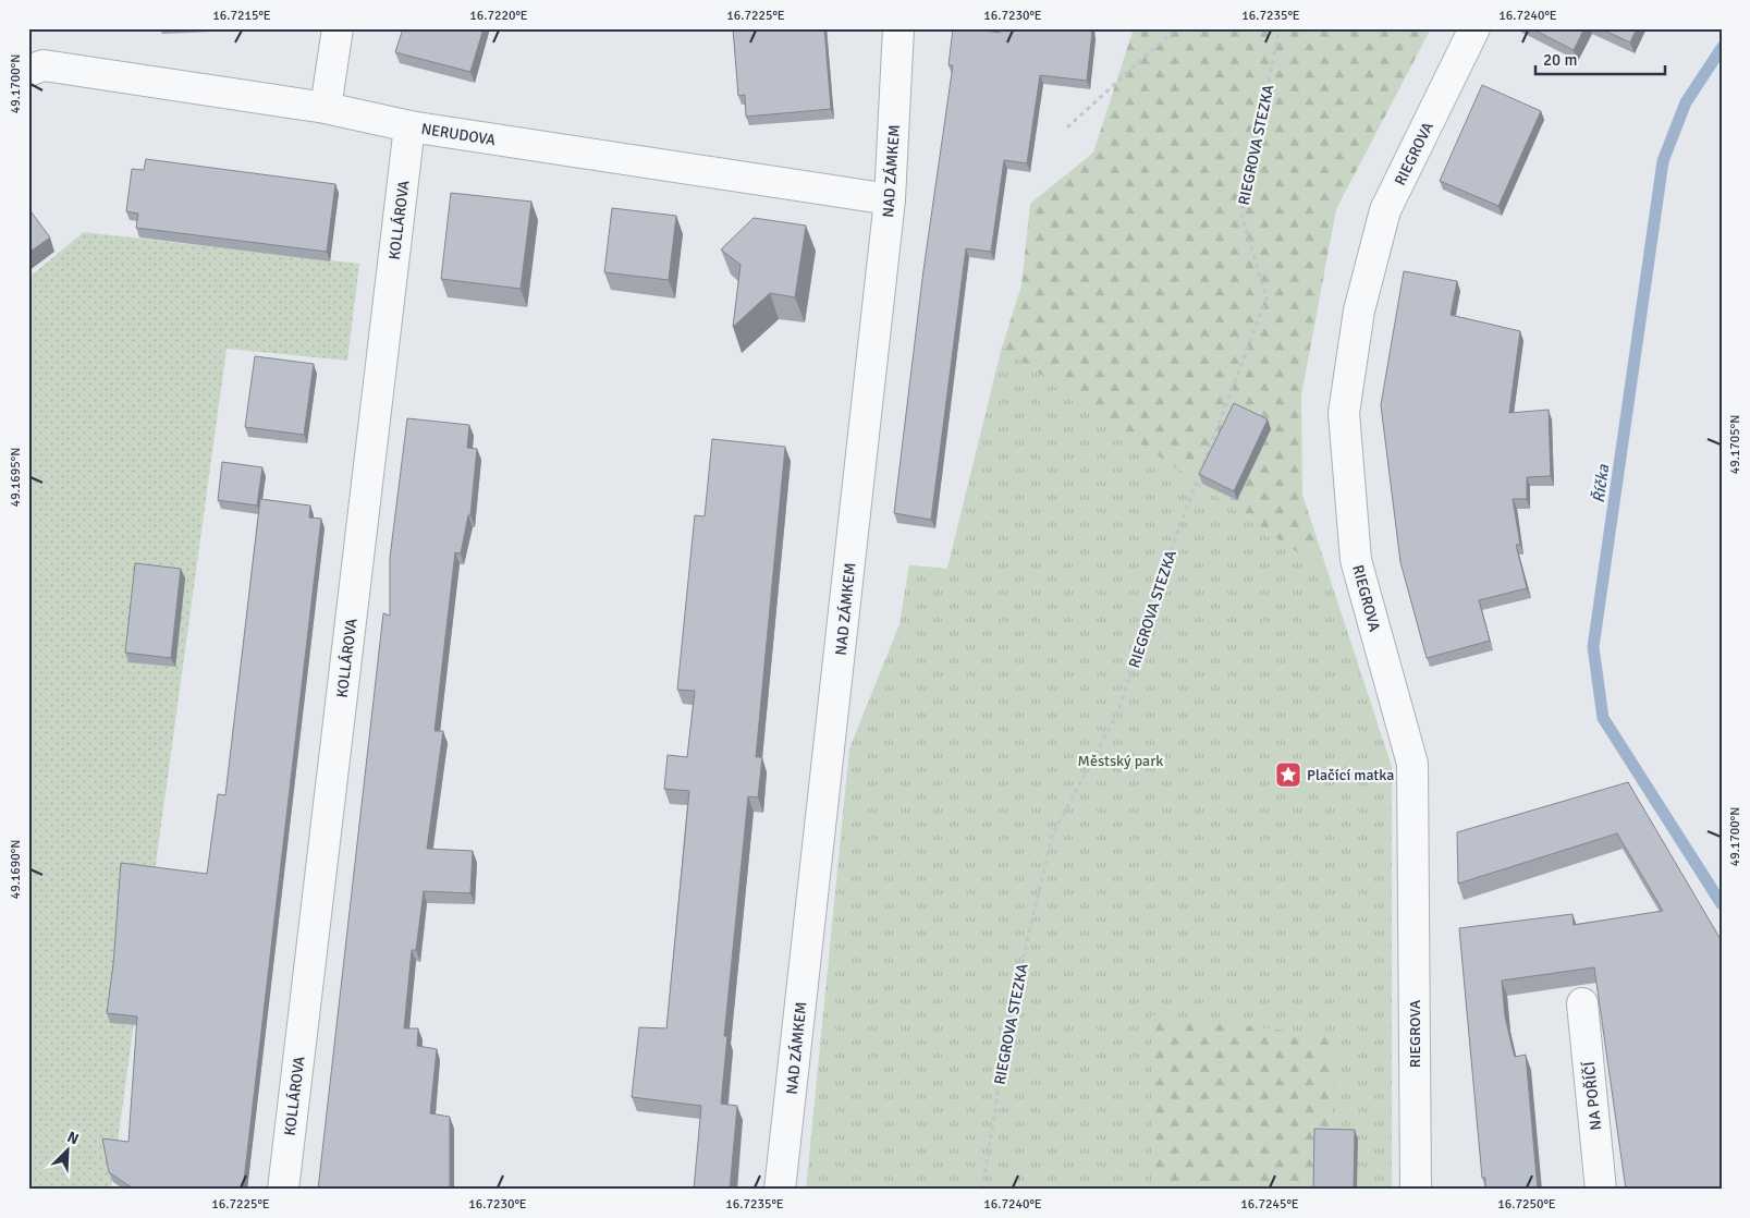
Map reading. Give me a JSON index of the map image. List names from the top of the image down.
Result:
{
  "streets": {
    "street": [
      "NERUDOVA",
      "RIEGROVA",
      "NAD ZÁMKEM",
      "KOLLÁROVA",
      "NA POŘÍČÍ"
    ],
    "path": ["RIEGROVA STEZKA"]
  },
  "crossings": [
    ["NERUDOVA", "NAD ZÁMKEM"],
    ["NERUDOVA", "KOLLÁROVA"]
  ],
  "water": ["Říčka"],
  "parks": ["Městský park"],
  "places": {
    "place": ["Plačící matka"]
  },
  "scale_bar": "20 m",
  "north": "top right",
  "coordinates": [
    "16.7215°E",
    "16.7220°E",
    "16.7225°E",
    "16.7230°E",
    "16.7235°E",
    "16.7240°E",
    "49.1700°N",
    "49.1705°N",
    "49.1695°N",
    "49.1690°N",
    "16.7245°E",
    "16.7250°E"
  ]
}
